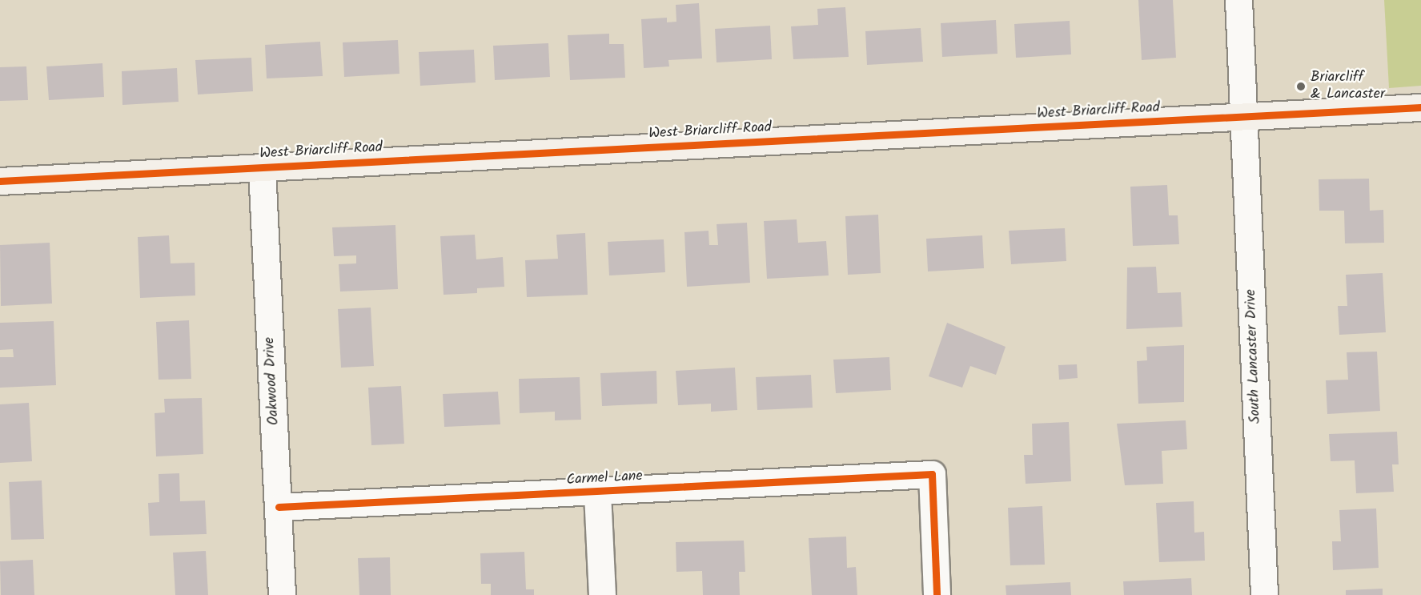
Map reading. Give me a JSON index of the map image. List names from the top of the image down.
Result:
{
  "streets": {
    "street": [
      "West Briarcliff Road",
      "South Lancaster Drive",
      "Oakwood Drive",
      "Carmel Lane"
    ]
  },
  "crossings": [
    ["West Briarcliff Road", "South Lancaster Drive"],
    ["West Briarcliff Road", "Oakwood Drive"],
    ["Oakwood Drive", "Carmel Lane"]
  ],
  "places": ["Briarcliff & Lancaster"]
}
